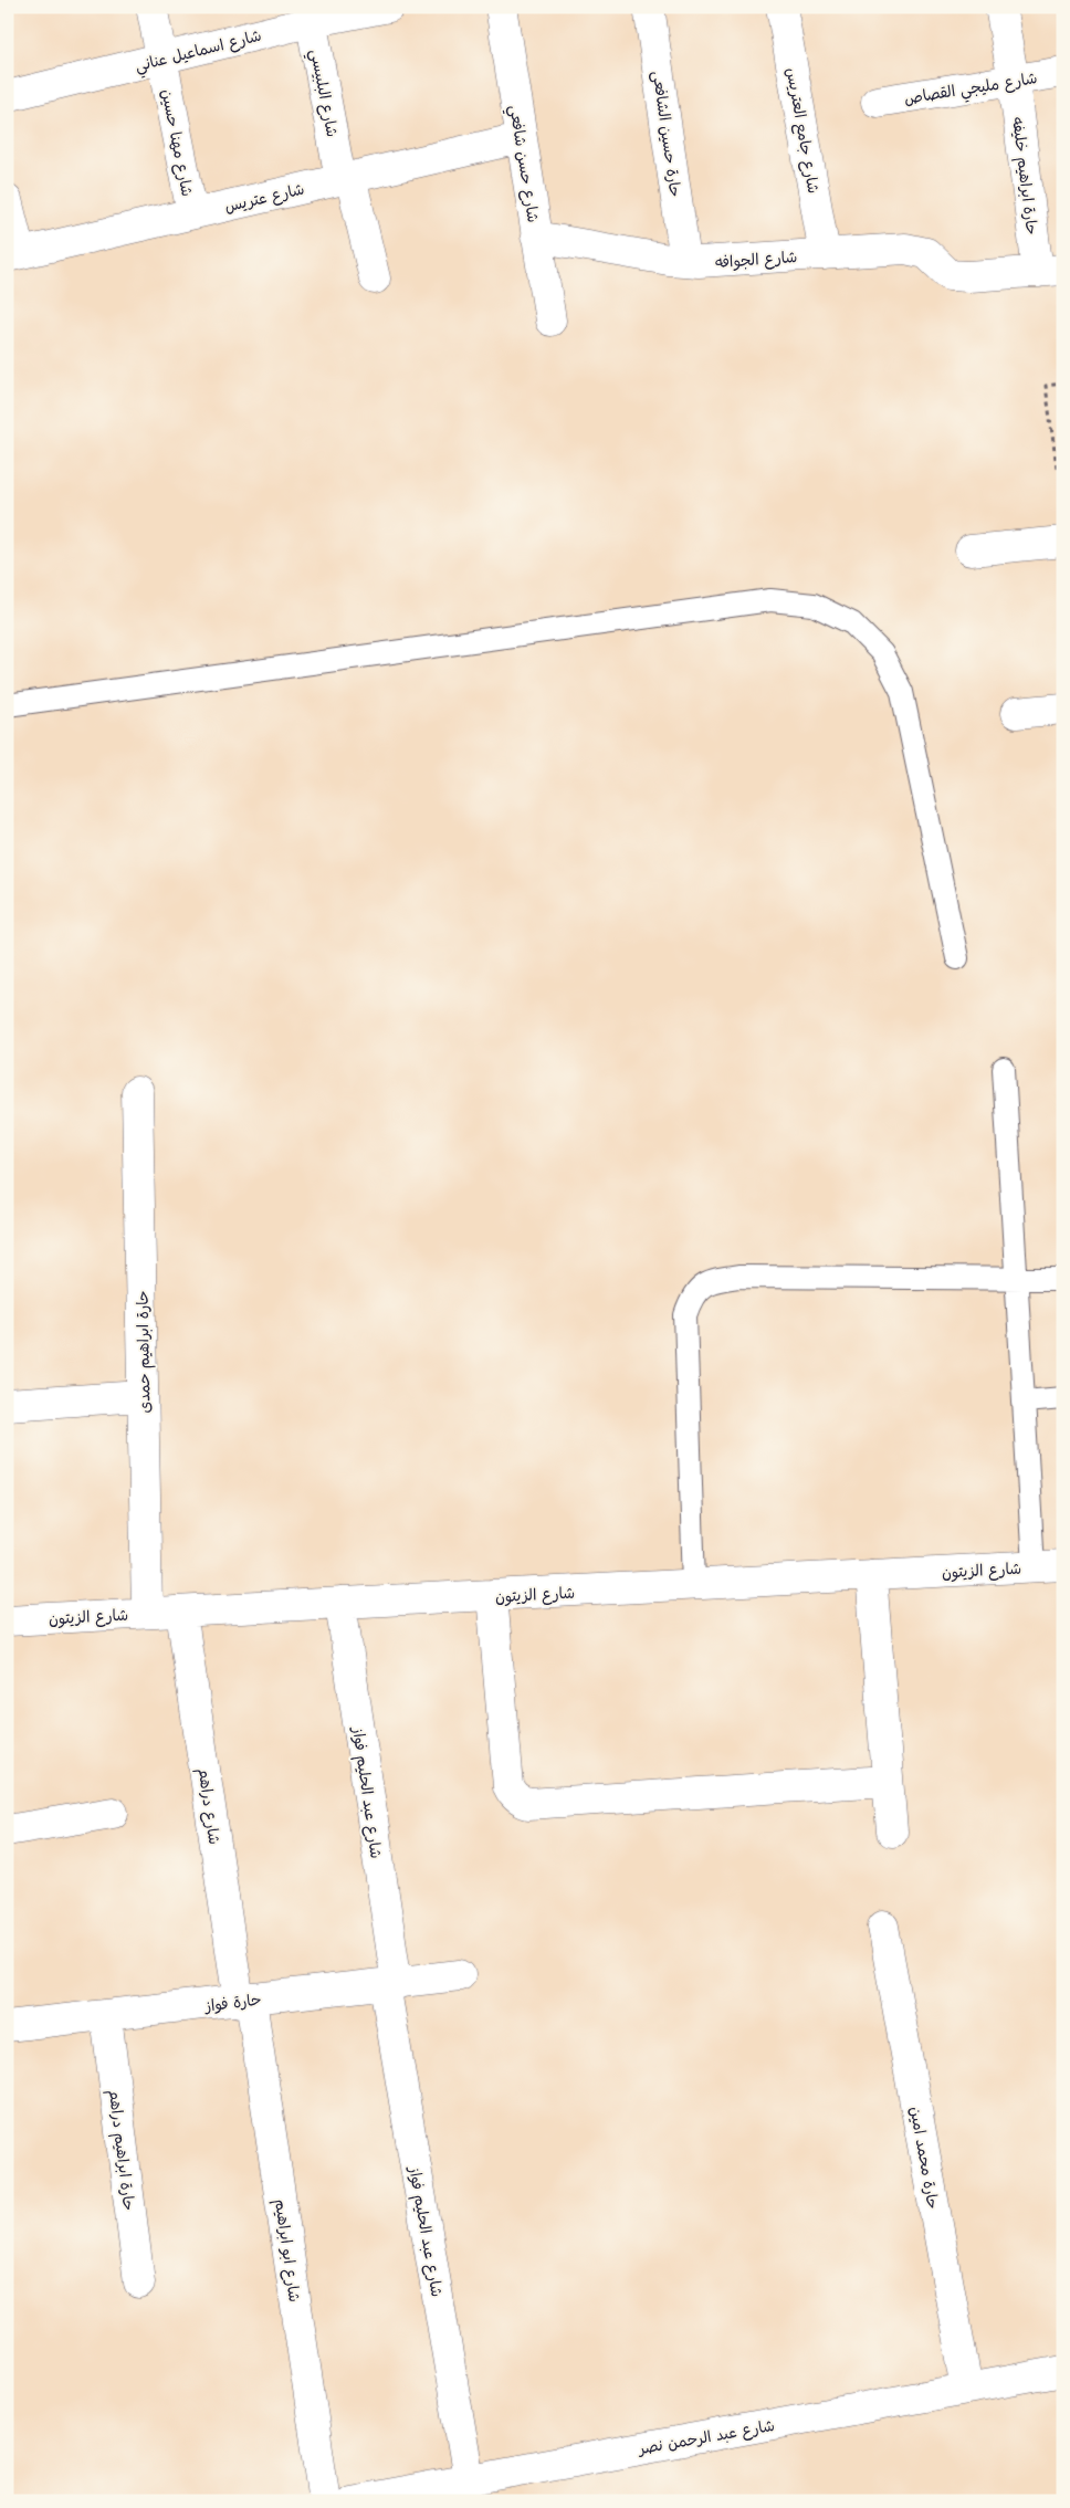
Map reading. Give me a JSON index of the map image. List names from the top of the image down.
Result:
{
  "streets": {
    "street": [
      "شارع اسماعيل عناني",
      "شارع مليجي القصاص",
      "شارع البلبيسي",
      "شارع جامع العتريس",
      "حارة حسين الشافعى",
      "شارع مهنا حسين",
      "شارع حسن شافعي",
      "حارة ابراهيم خليفه",
      "شارع عتريس",
      "شارع الجوافه",
      "حارة ابراهيم حمدى",
      "شارع الزيتون",
      "شارع عبد الحليم فواز",
      "شارع دراهم",
      "حارة فواز",
      "حارة ابراهيم دراهم",
      "حارة محمد امين",
      "شارع ابو ابراهيم",
      "شارع عبد الرحمن نصر"
    ]
  },
  "crossings": [
    ["شارع اسماعيل عناني", "شارع البلبيسي"],
    ["شارع اسماعيل عناني", "شارع مهنا حسين"],
    ["شارع مليجي القصاص", "حارة ابراهيم خليفه"],
    ["شارع البلبيسي", "شارع عتريس"],
    ["شارع جامع العتريس", "شارع الجوافه"],
    ["حارة حسين الشافعى", "شارع الجوافه"],
    ["شارع مهنا حسين", "شارع عتريس"],
    ["شارع حسن شافعي", "شارع عتريس"],
    ["شارع حسن شافعي", "شارع الجوافه"],
    ["حارة ابراهيم خليفه", "شارع الجوافه"],
    ["حارة ابراهيم حمدى", "شارع الزيتون"],
    ["شارع الزيتون", "شارع عبد الحليم فواز"],
    ["شارع الزيتون", "شارع دراهم"],
    ["شارع عبد الحليم فواز", "حارة فواز"],
    ["شارع عبد الحليم فواز", "شارع عبد الرحمن نصر"],
    ["شارع دراهم", "حارة فواز"],
    ["شارع دراهم", "شارع ابو ابراهيم"],
    ["حارة فواز", "حارة ابراهيم دراهم"],
    ["حارة فواز", "شارع ابو ابراهيم"],
    ["حارة محمد امين", "شارع عبد الرحمن نصر"]
  ]
}
